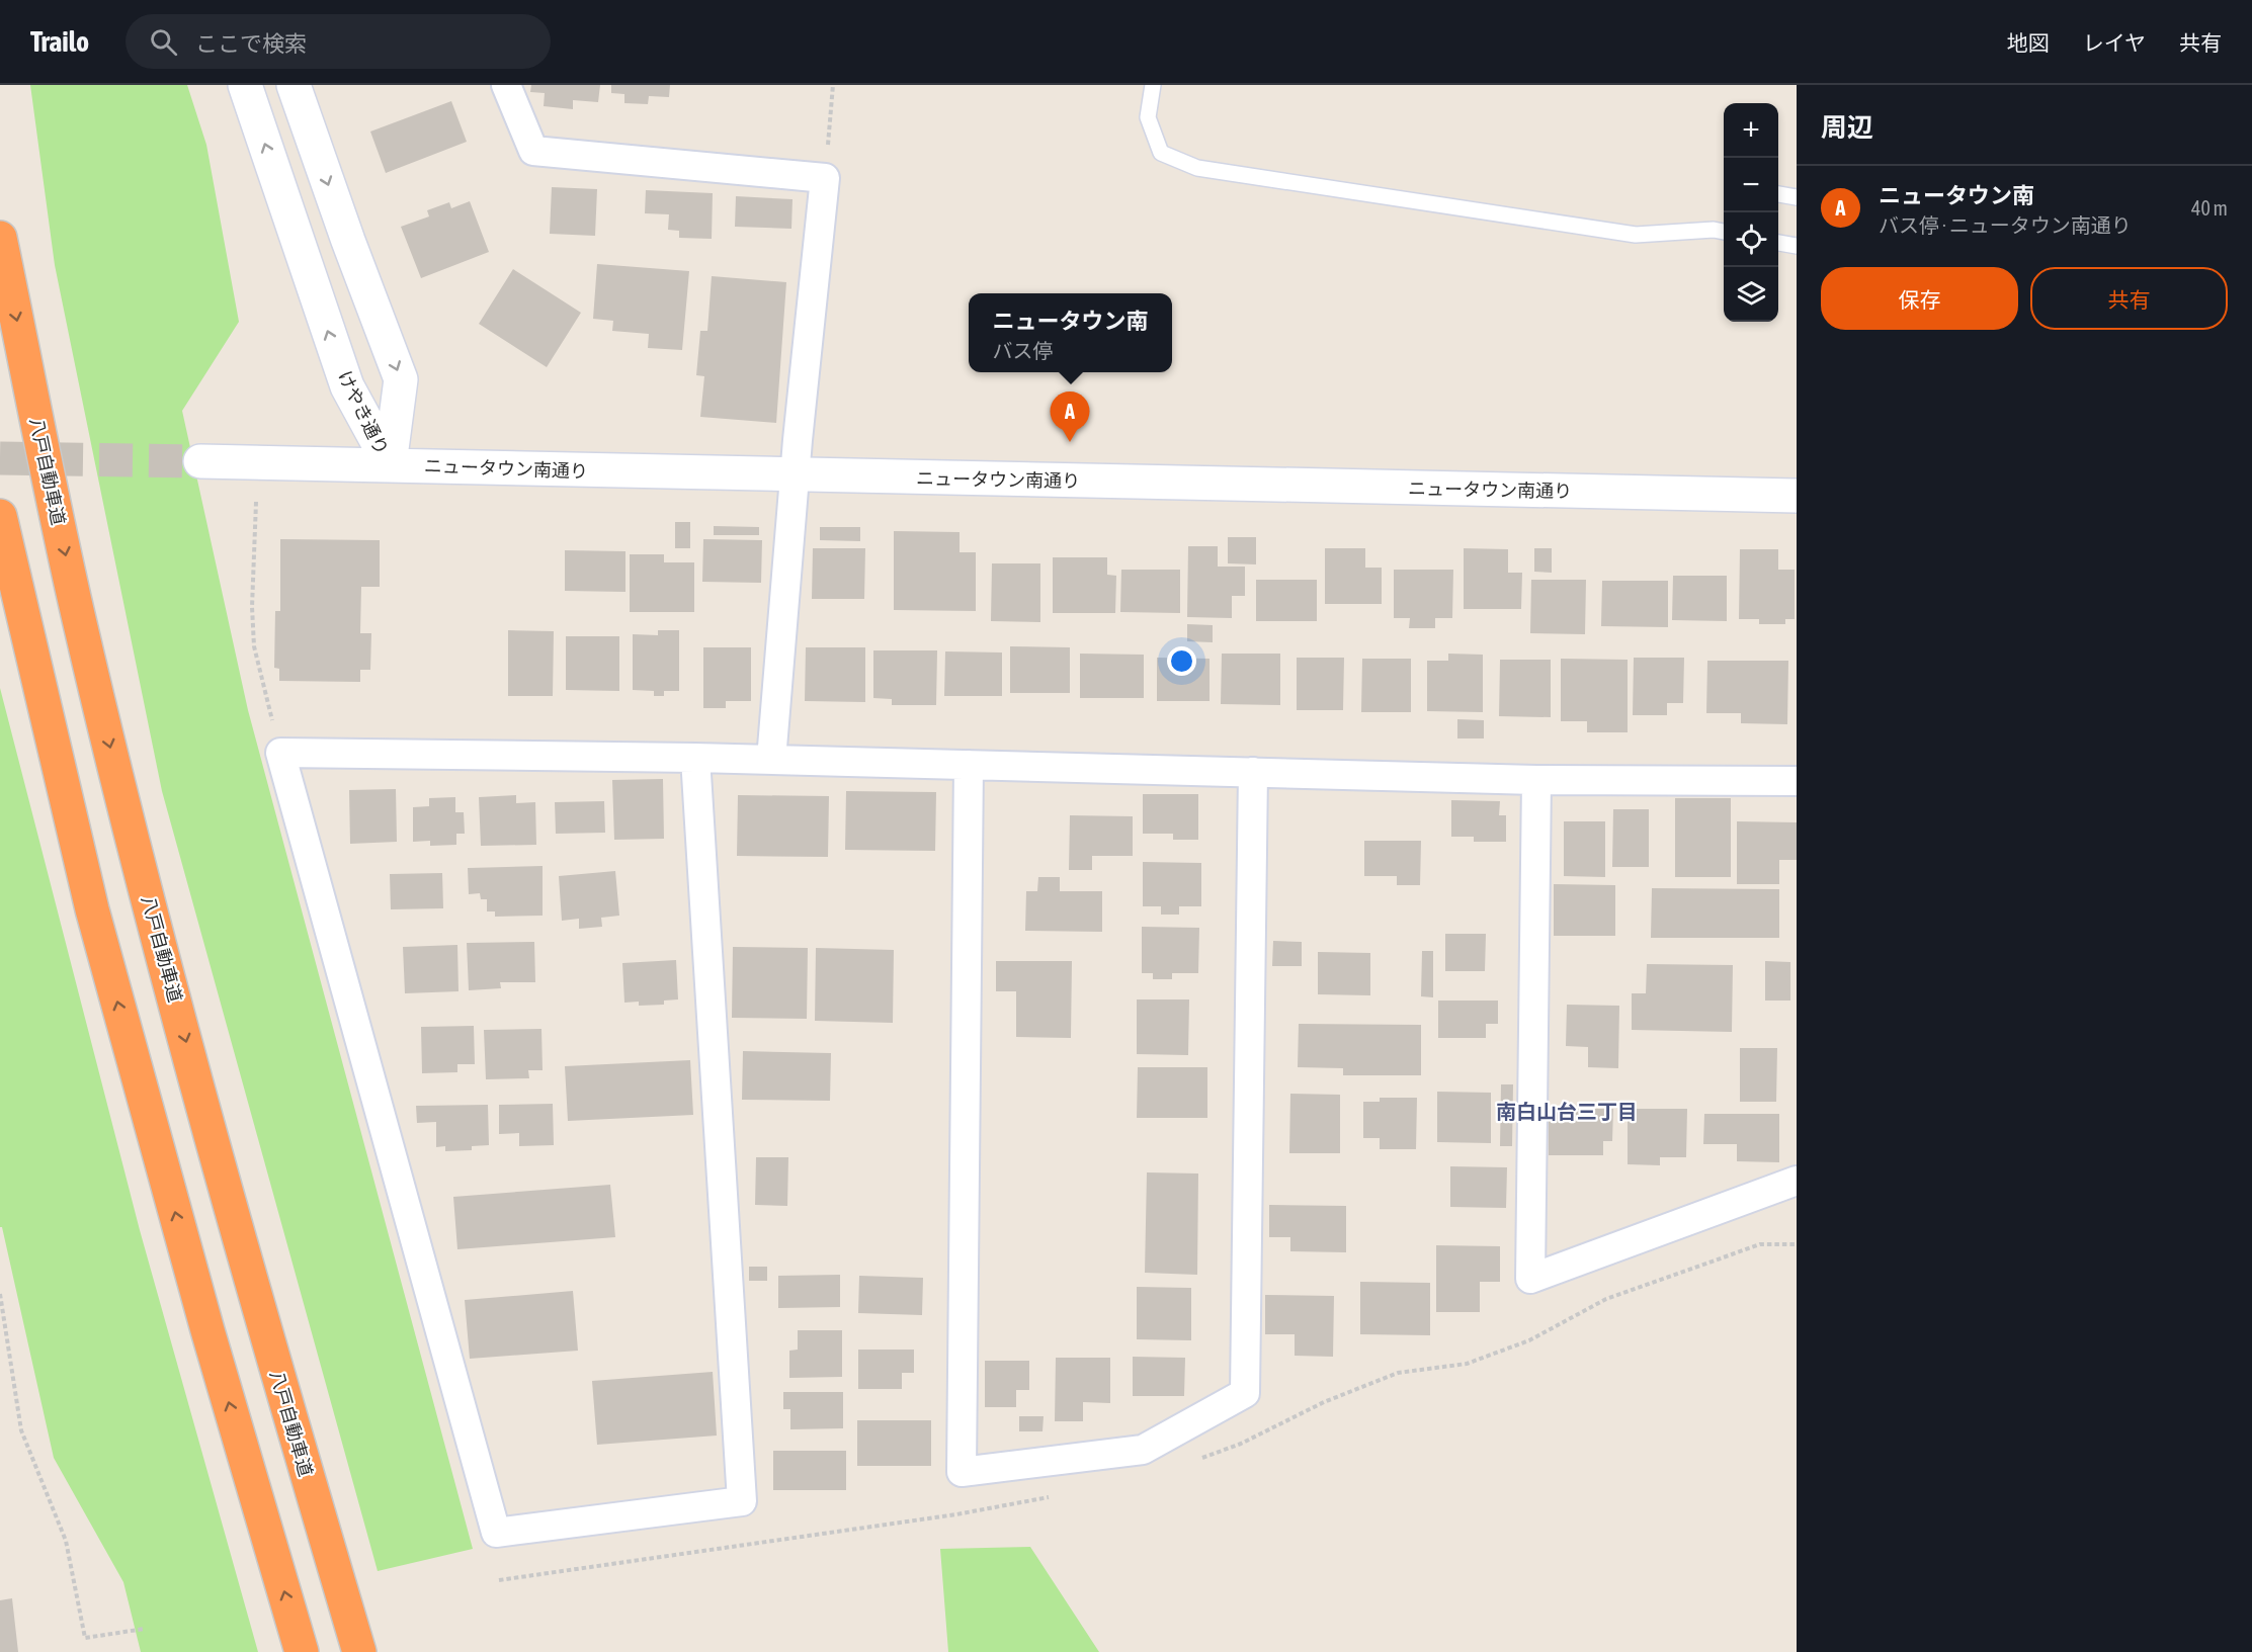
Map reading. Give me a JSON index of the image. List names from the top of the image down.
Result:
{
  "streets": {
    "highway": ["八戸自動車道"],
    "street": ["けやき通り", "ニュータウン南通り"]
  },
  "crossings": [
    ["けやき通り", "ニュータウン南通り"]
  ],
  "districts": ["南白山台三丁目"],
  "page": {
    "header": "Trailo",
    "search": "ここで検索",
    "nav": ["地図", "レイヤ", "共有"],
    "heading": "周辺",
    "map_buttons": ["+", "−"],
    "list": [
      {
        "mark": "A",
        "name": "ニュータウン南",
        "note": "バス停 · ニュータウン南通り",
        "value": "40 m"
      }
    ],
    "buttons": ["保存", "共有"],
    "popup": ["ニュータウン南", "バス停"],
    "pins": "A"
  }
}
